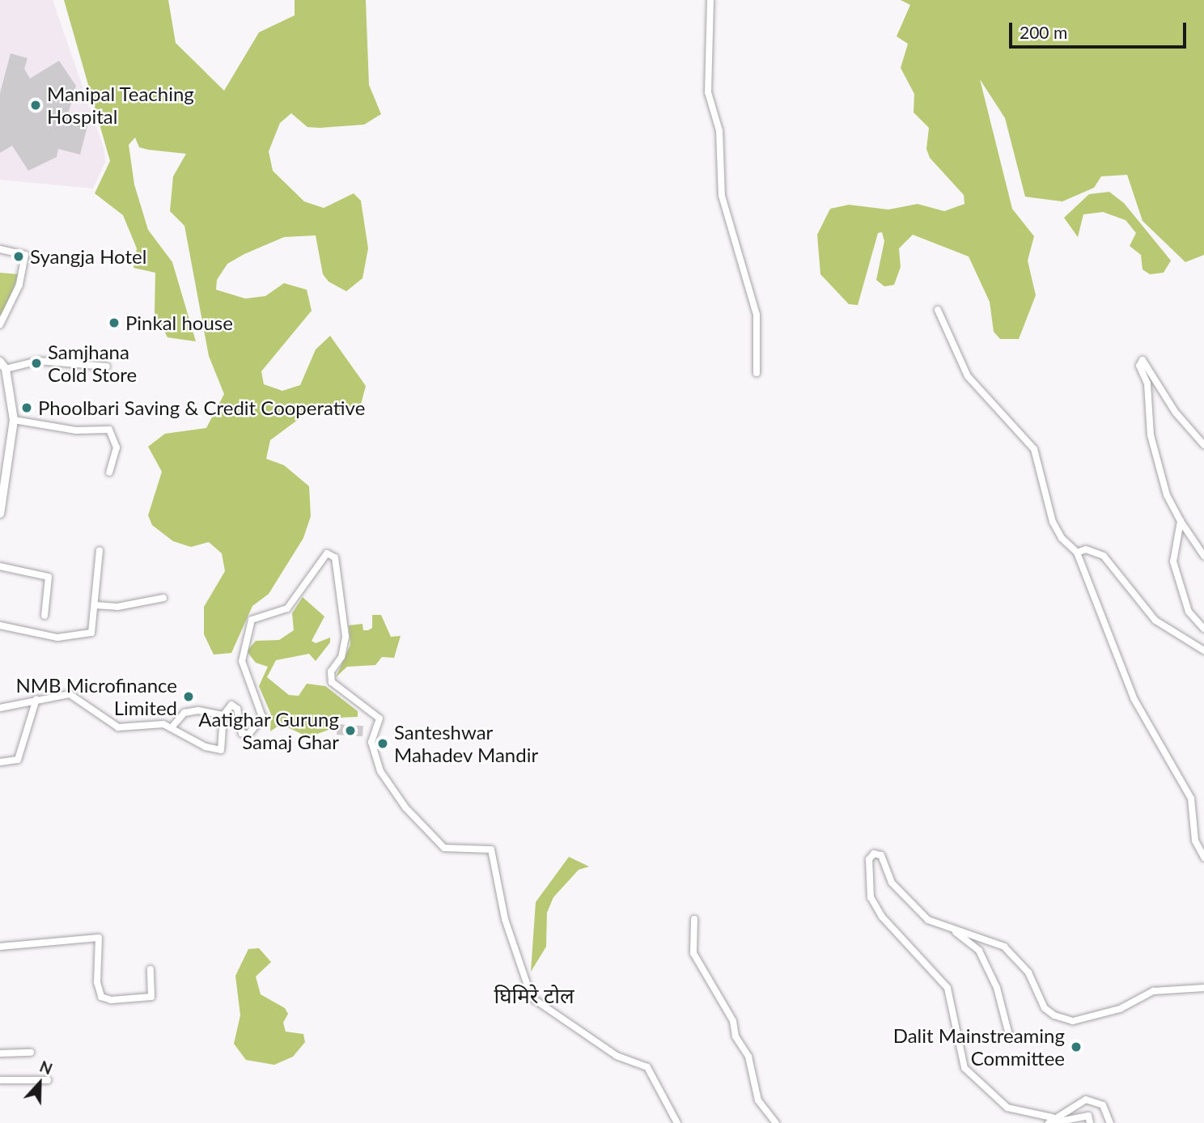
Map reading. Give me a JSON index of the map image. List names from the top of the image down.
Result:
{
  "districts": ["घिमिरे टोल"],
  "places": [
    "Manipal Teaching Hospital",
    "Syangja Hotel",
    "Pinkal house",
    "Samjhana Cold Store",
    "Phoolbari Saving & Credit Cooperative",
    "NMB Microfinance Limited",
    "Aatighar Gurung Samaj Ghar",
    "Santeshwar Mahadev Mandir",
    "Dalit Mainstreaming Committee"
  ],
  "scale_bar": "200 m",
  "north": "top"
}
